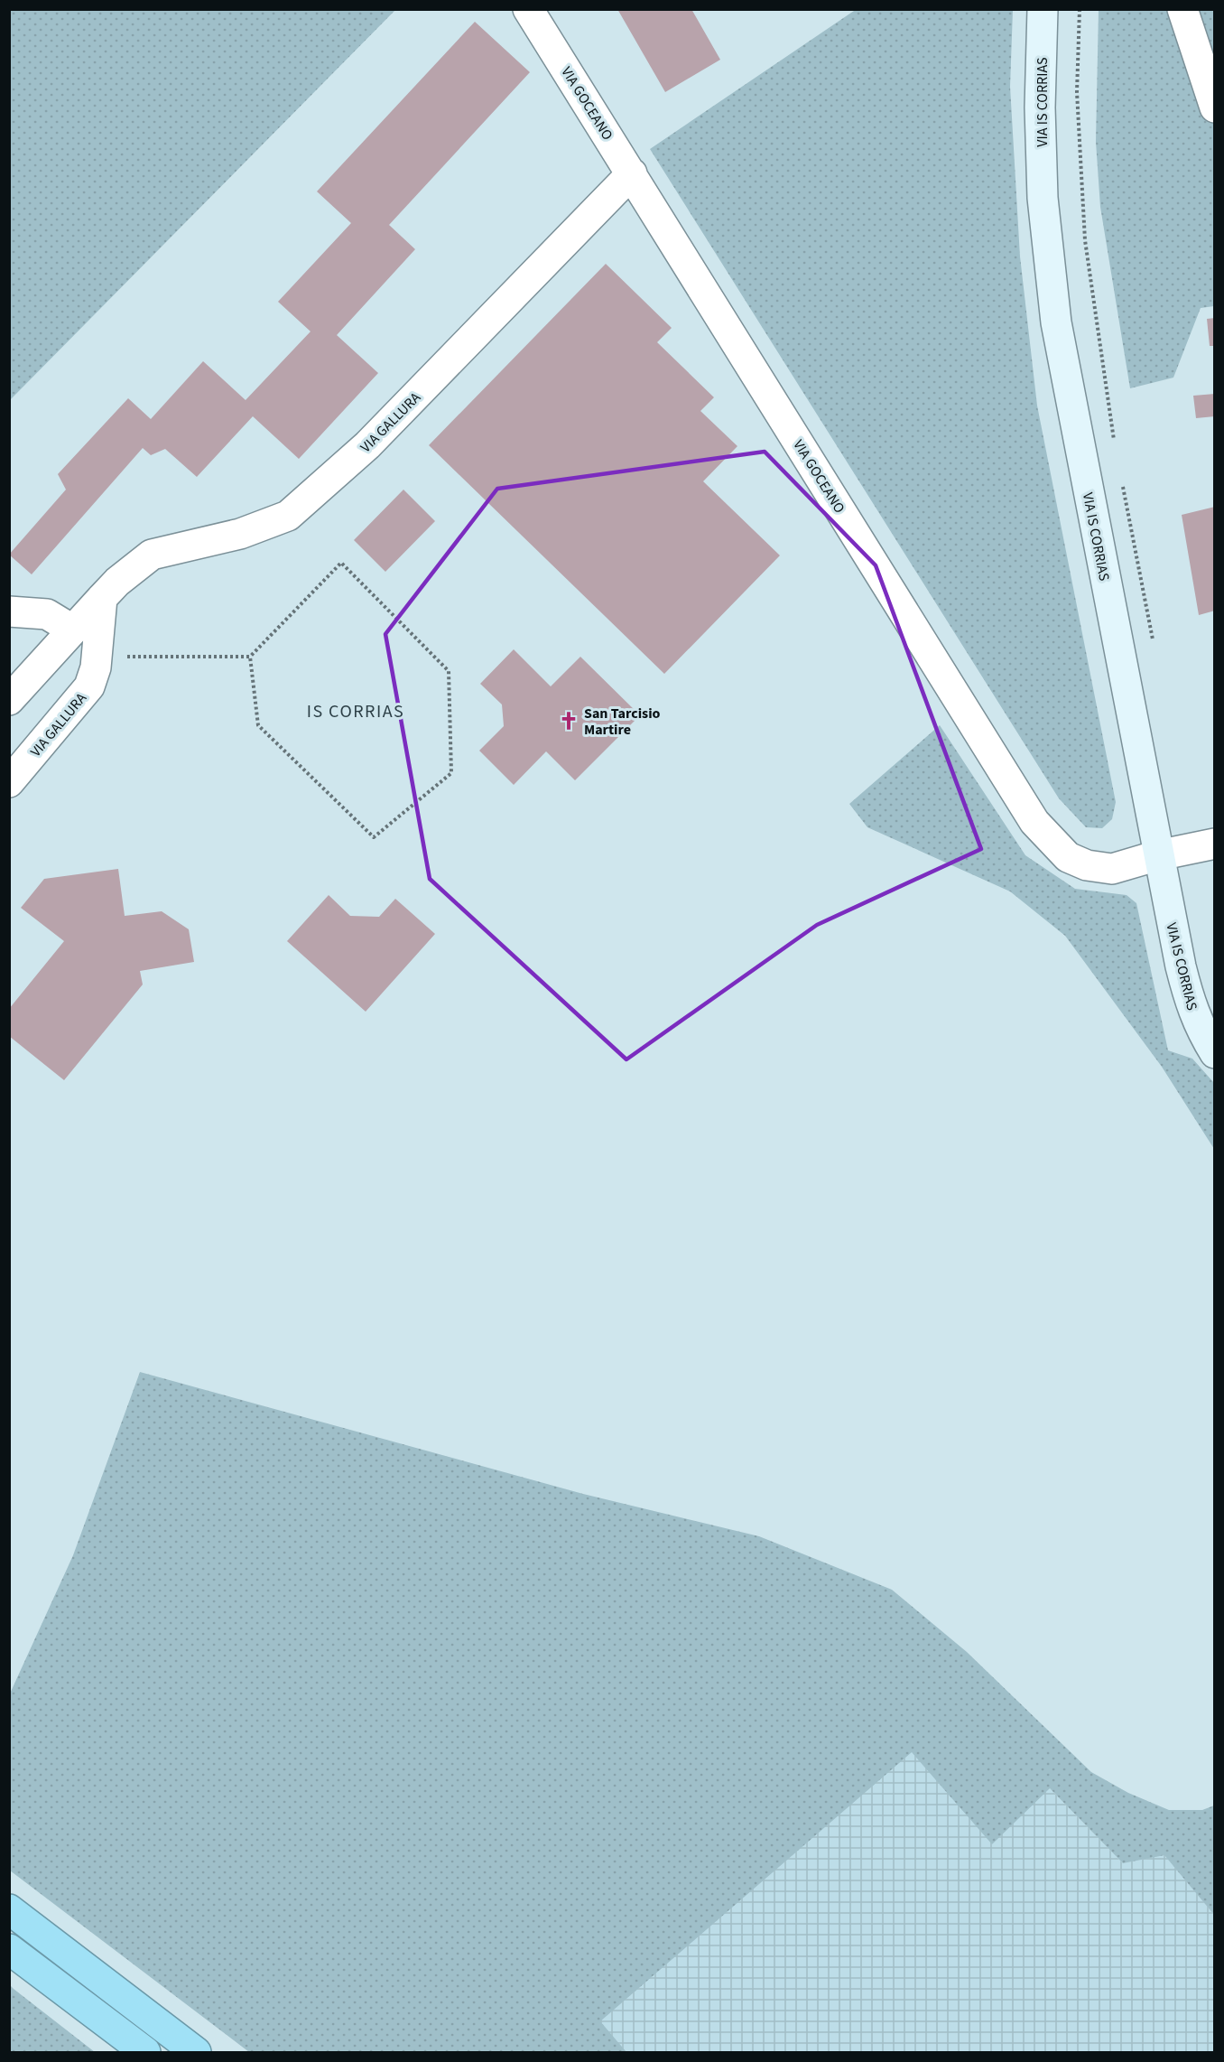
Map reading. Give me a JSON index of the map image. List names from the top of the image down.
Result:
{
  "streets": {
    "street": ["VIA IS CORRIAS", "VIA GOCEANO", "VIA GALLURA"]
  },
  "crossings": [
    ["VIA IS CORRIAS", "VIA GOCEANO"],
    ["VIA GOCEANO", "VIA GALLURA"]
  ],
  "districts": ["IS CORRIAS"],
  "places": {
    "church": ["San Tarcisio Martire"]
  }
}
